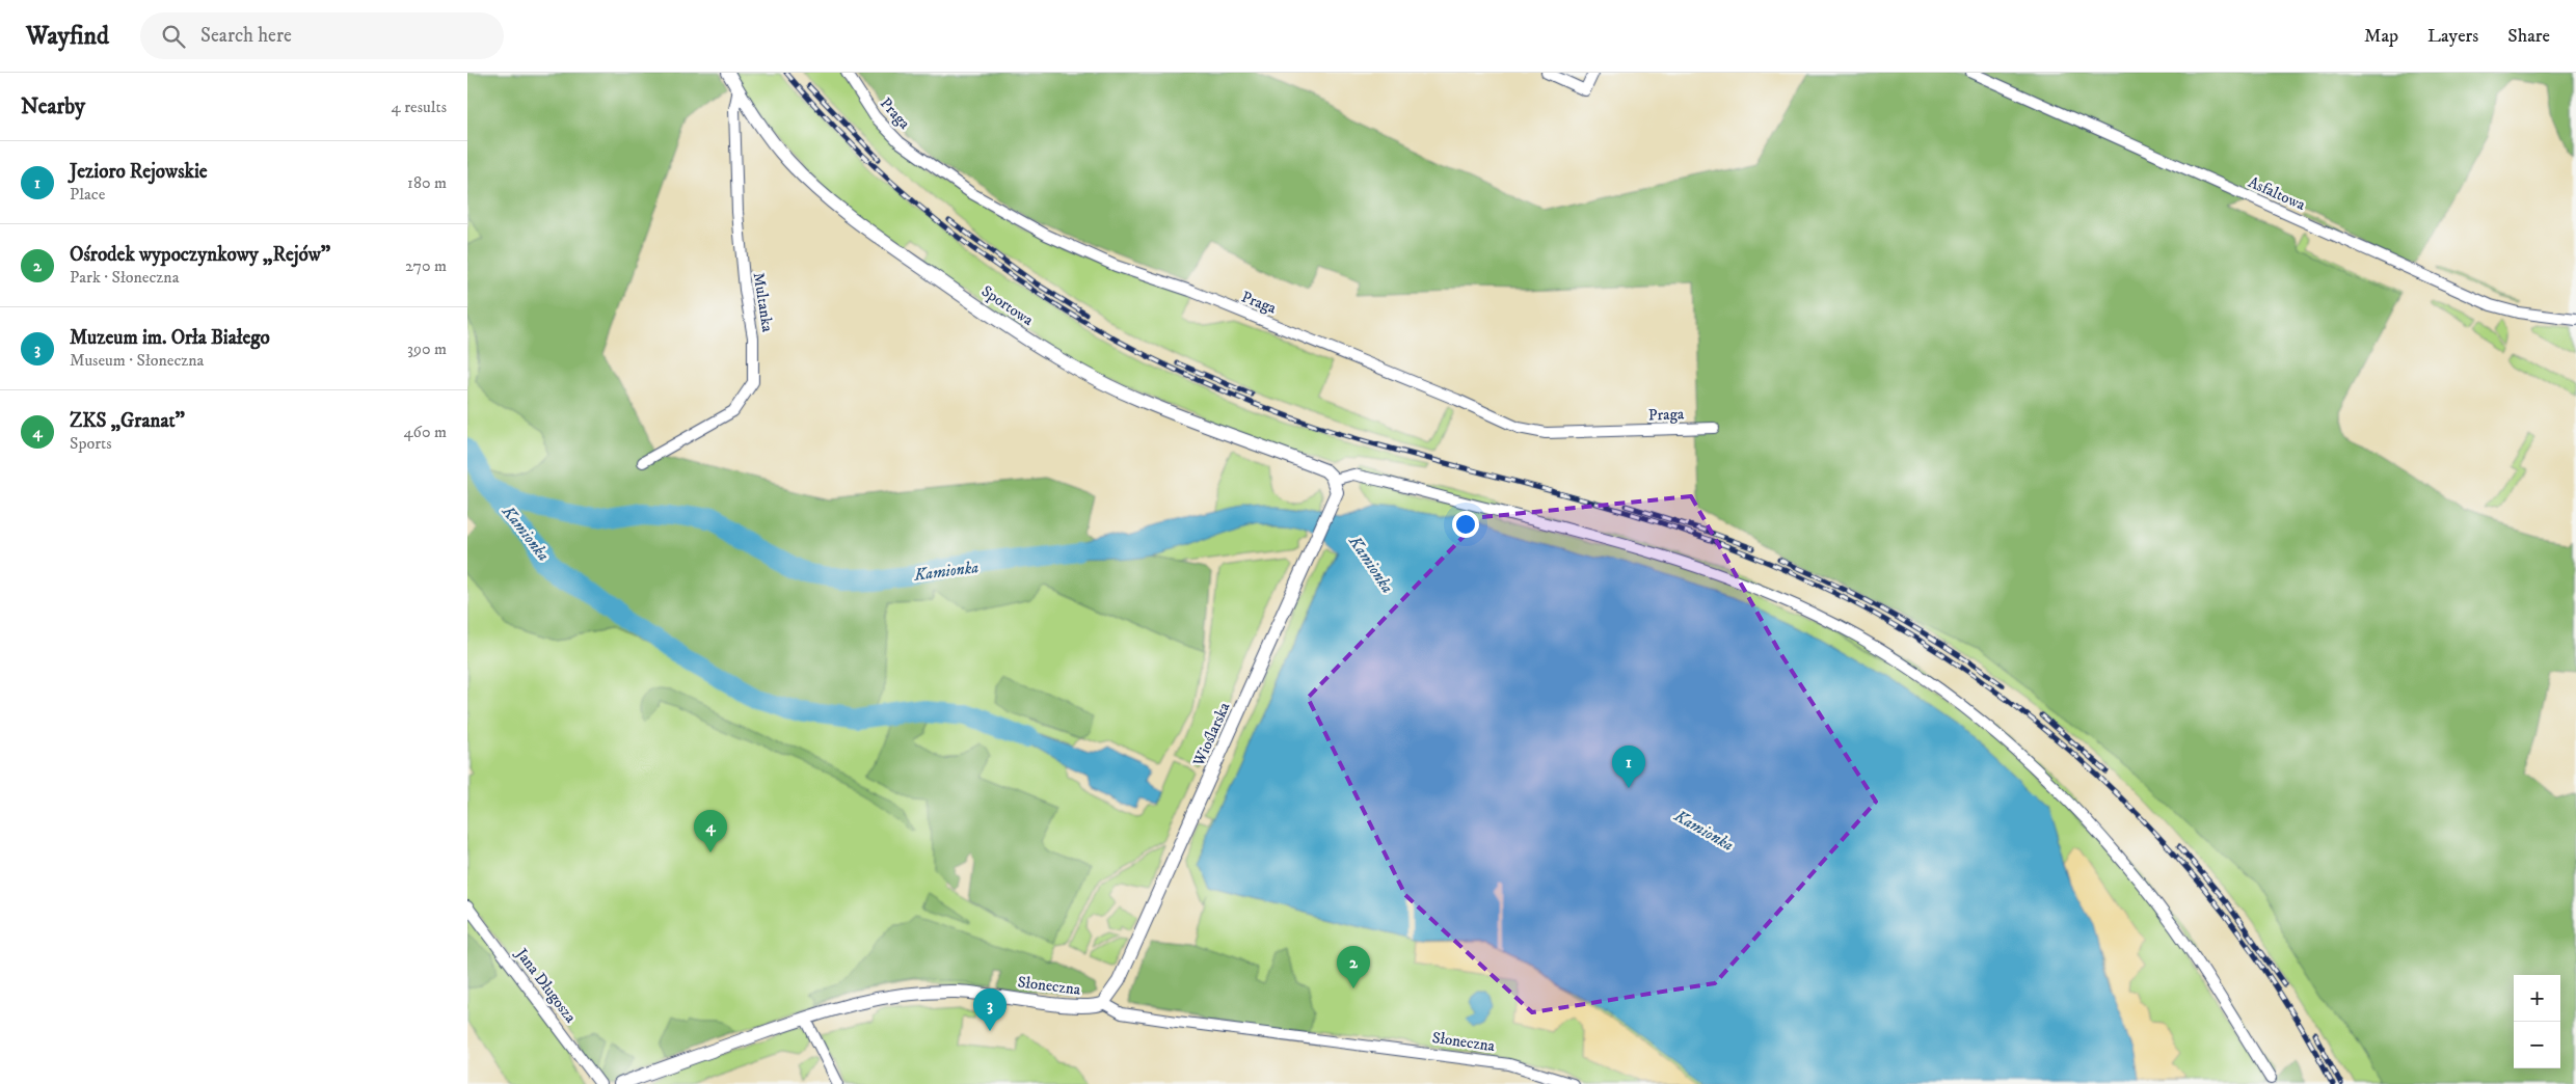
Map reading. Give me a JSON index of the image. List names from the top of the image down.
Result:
{
  "streets": {
    "street": [
      "Praga",
      "Asfaltowa",
      "Multanka",
      "Sportowa",
      "Wioślarska",
      "Jana Długosza",
      "Słoneczna"
    ]
  },
  "crossings": [
    ["Multanka", "Sportowa"],
    ["Sportowa", "Wioślarska"],
    ["Wioślarska", "Słoneczna"]
  ],
  "water": ["Kamionka"],
  "page": {
    "header": "Wayfind",
    "search": "Search here",
    "nav": ["Map", "Layers", "Share"],
    "heading": ["Nearby", "4 results"],
    "list": [
      {
        "mark": "1",
        "name": "Jezioro Rejowskie",
        "note": "Place",
        "value": "180 m"
      },
      {
        "mark": "2",
        "name": "Ośrodek wypoczynkowy „Rejów”",
        "note": "Park · Słoneczna",
        "value": "270 m"
      },
      {
        "mark": "3",
        "name": "Muzeum im. Orła Białego",
        "note": "Museum · Słoneczna",
        "value": "390 m"
      },
      {
        "mark": "4",
        "name": "ZKS „Granat”",
        "note": "Sports",
        "value": "460 m"
      }
    ],
    "pins": [
      "1",
      "4",
      "2",
      "3"
    ],
    "map_buttons": ["+", "−"]
  }
}
